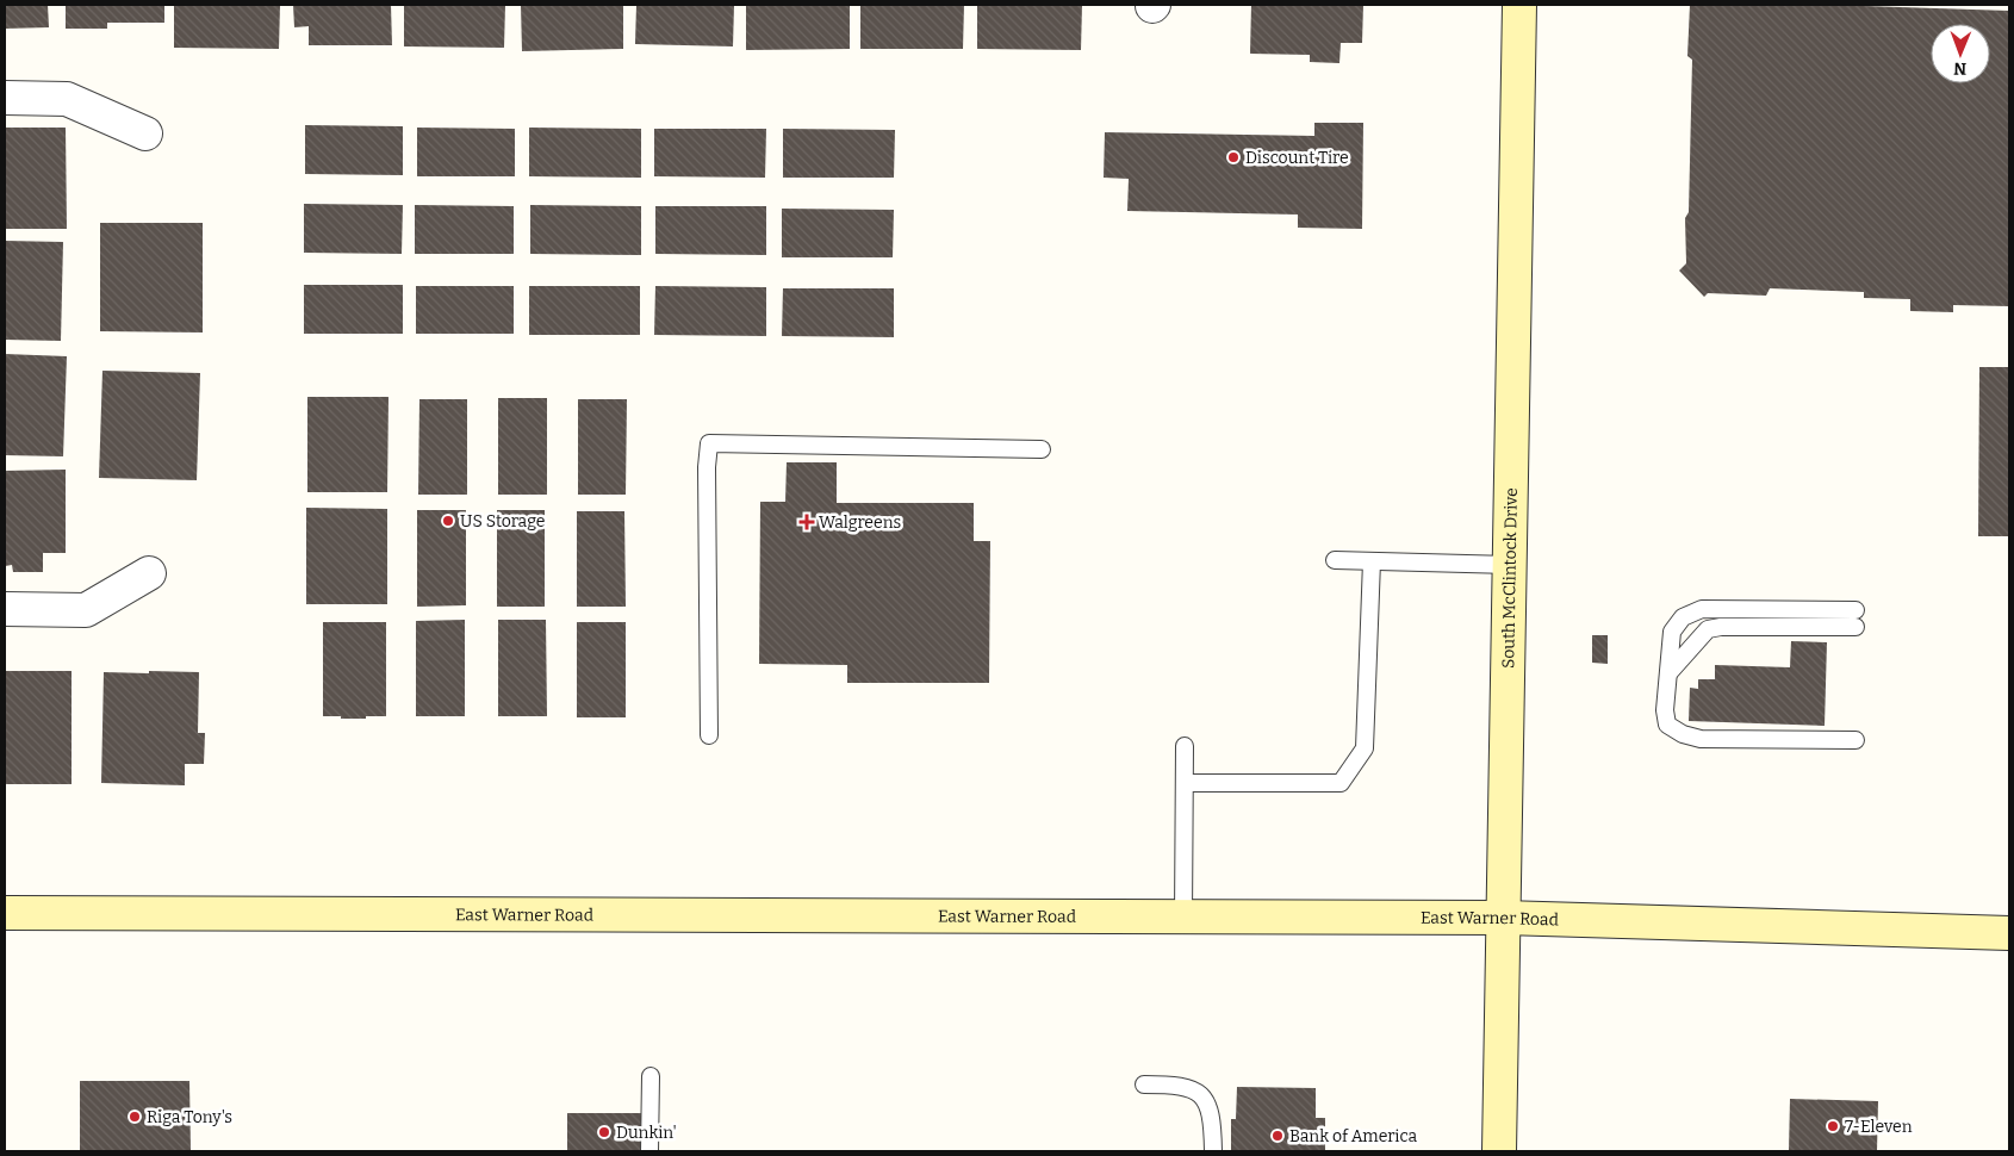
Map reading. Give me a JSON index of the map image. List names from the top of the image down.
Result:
{
  "streets": {
    "main road": ["South McClintock Drive", "East Warner Road"]
  },
  "crossings": [
    ["South McClintock Drive", "East Warner Road"]
  ],
  "places": {
    "other": [
      "Discount Tire",
      "US Storage",
      "Riga Tony's",
      "7-Eleven",
      "Dunkin'",
      "Bank of America"
    ],
    "health": ["Walgreens"]
  },
  "north": "bottom"
}
